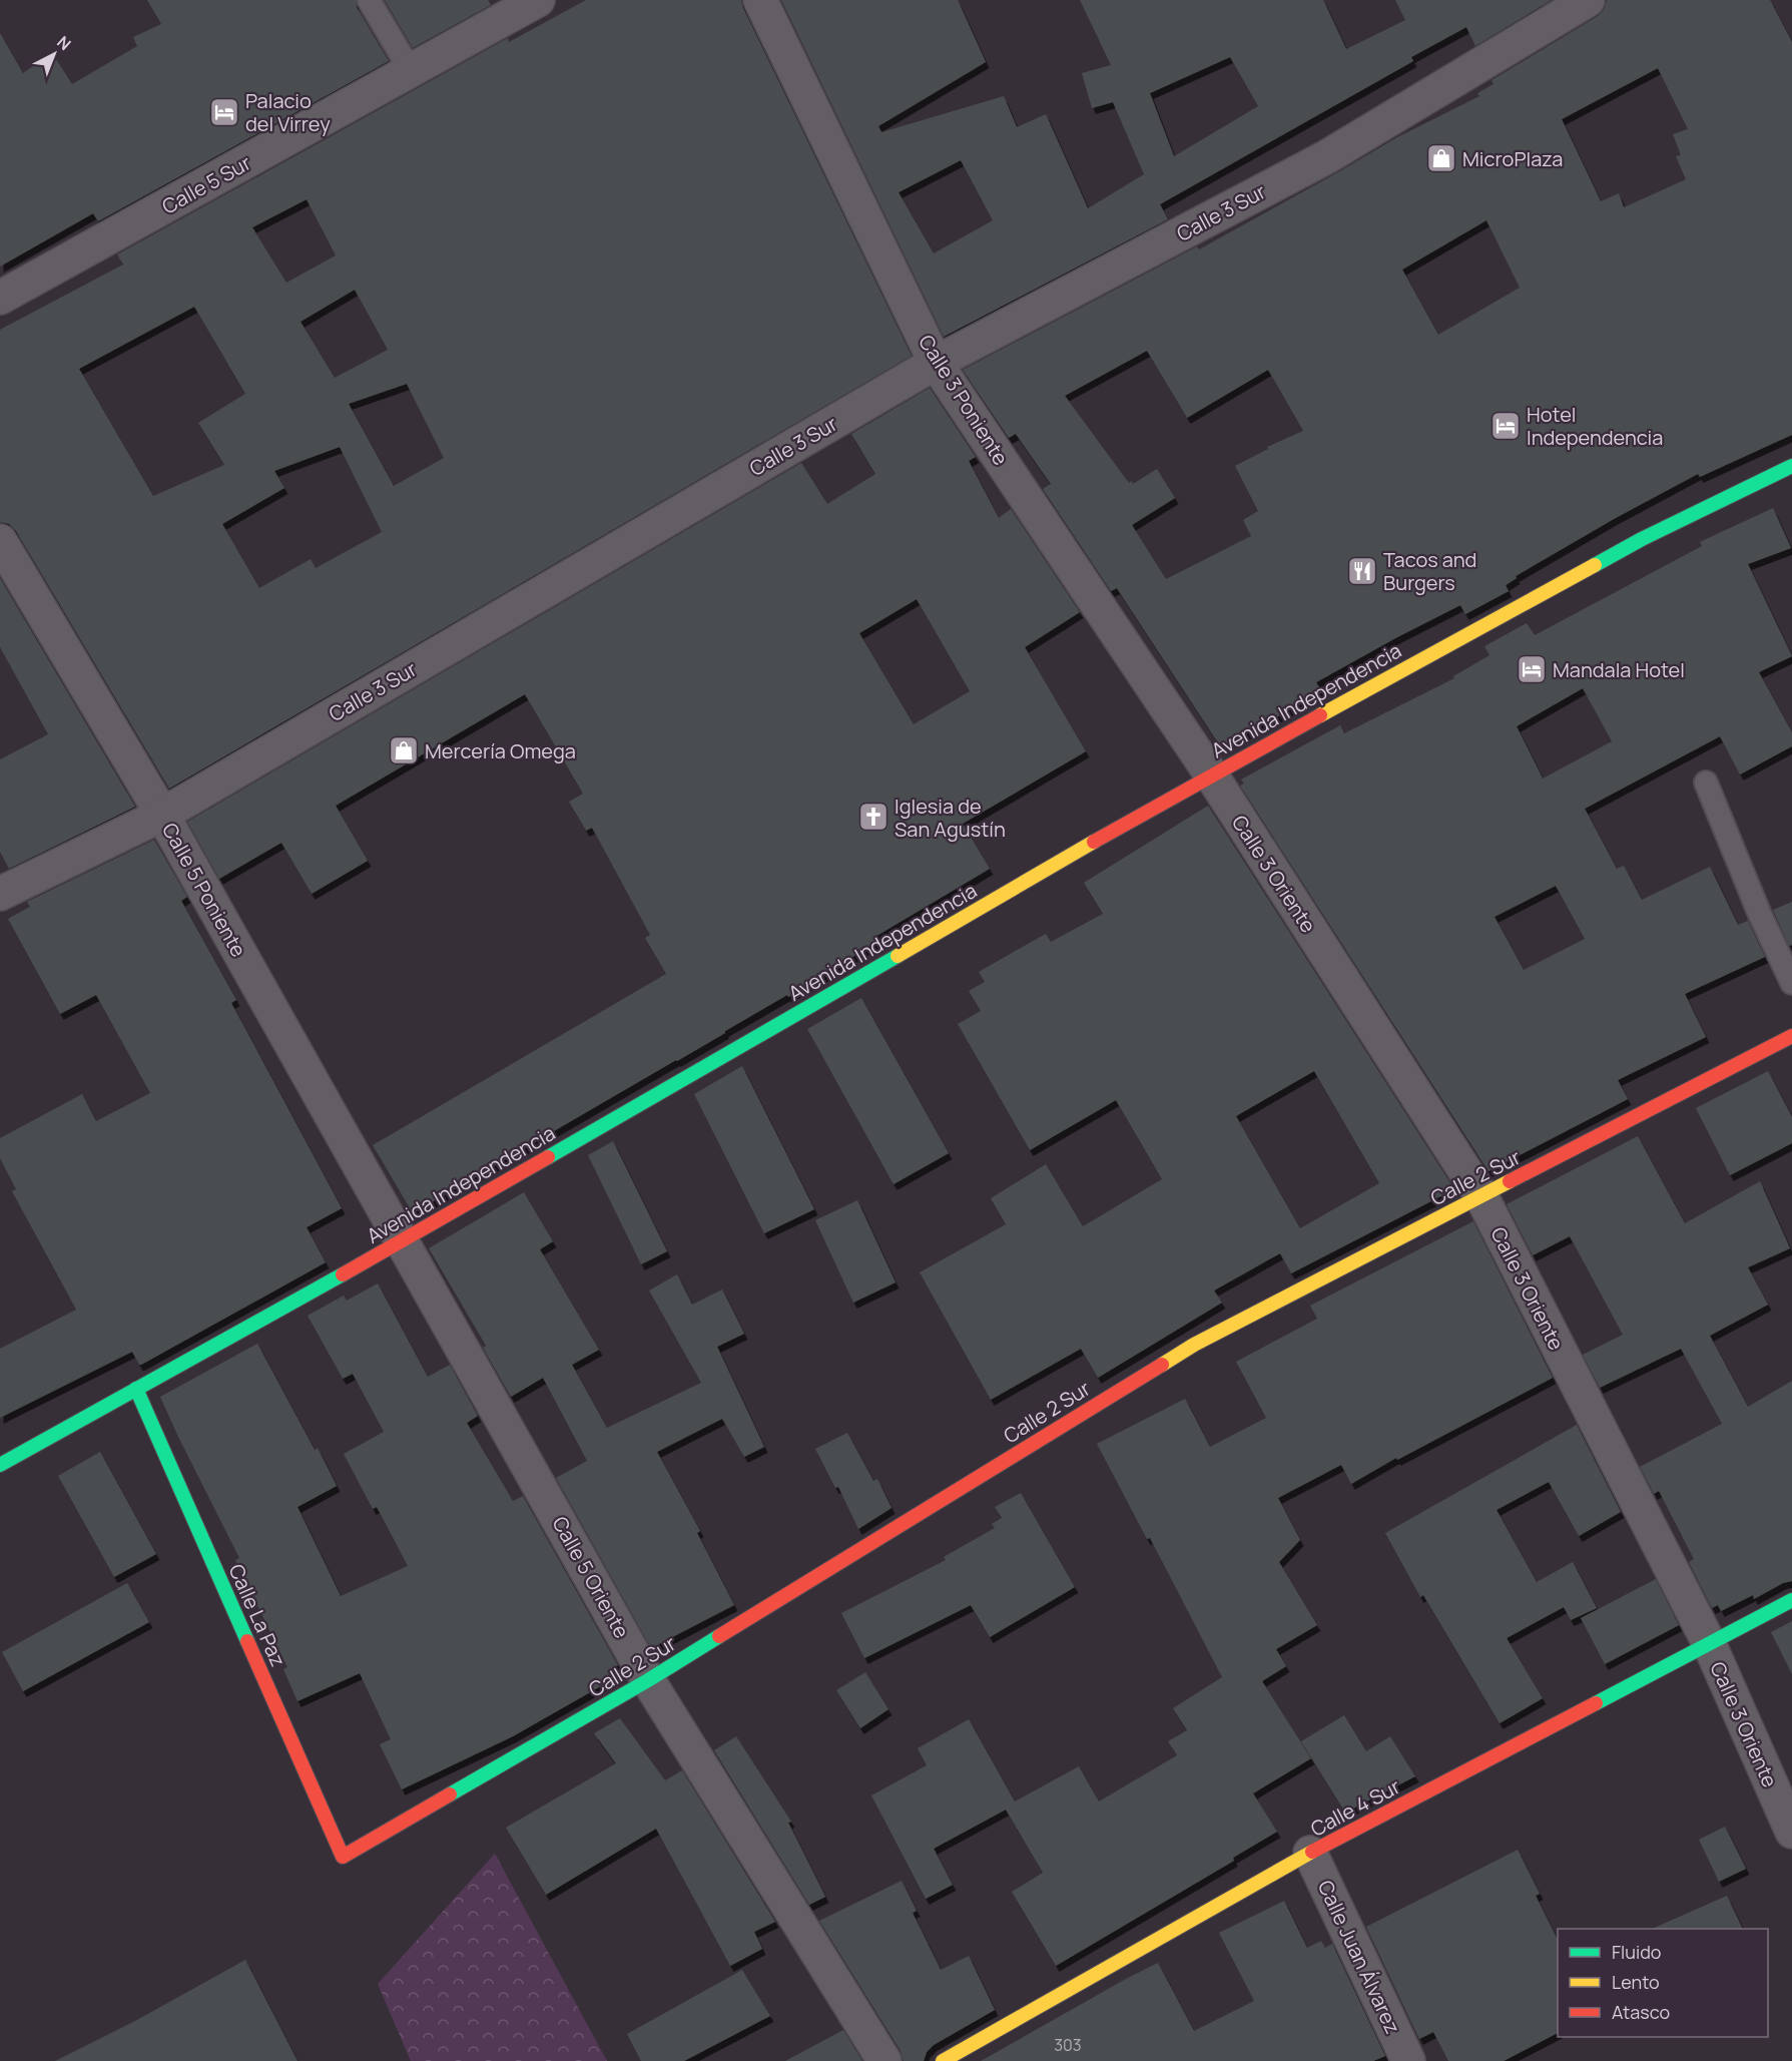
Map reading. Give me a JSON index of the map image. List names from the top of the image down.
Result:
{
  "streets": {
    "main road": [
      "Avenida Independencia",
      "Calle 2 Sur",
      "Calle La Paz",
      "Calle 4 Sur"
    ],
    "street": [
      "Calle 5 Sur",
      "Calle 3 Sur",
      "Calle 3 Poniente",
      "Calle 3 Oriente",
      "Calle 5 Poniente",
      "Calle 5 Oriente",
      "Calle Juan Álvarez"
    ]
  },
  "crossings": [
    ["Calle 3 Sur", "Calle 3 Poniente"],
    ["Calle 3 Sur", "Calle 5 Poniente"],
    ["Calle 3 Poniente", "Avenida Independencia"],
    ["Calle 3 Poniente", "Calle 3 Oriente"],
    ["Avenida Independencia", "Calle 3 Oriente"],
    ["Avenida Independencia", "Calle 5 Poniente"],
    ["Avenida Independencia", "Calle 5 Oriente"],
    ["Avenida Independencia", "Calle La Paz"],
    ["Calle 3 Oriente", "Calle 2 Sur"],
    ["Calle 3 Oriente", "Calle 4 Sur"],
    ["Calle 5 Poniente", "Calle 5 Oriente"],
    ["Calle 2 Sur", "Calle 5 Oriente"],
    ["Calle 2 Sur", "Calle La Paz"],
    ["Calle 4 Sur", "Calle Juan Álvarez"]
  ],
  "places": {
    "hotel": ["Palacio del Virrey", "Hotel Independencia", "Mandala Hotel"],
    "shop": ["MicroPlaza", "Mercería Omega"],
    "restaurant": ["Tacos and Burgers"],
    "church": ["Iglesia de San Agustín"]
  },
  "house_numbers": ["303"],
  "legend": ["Fluido", "Lento", "Atasco"],
  "north": "top right"
}
